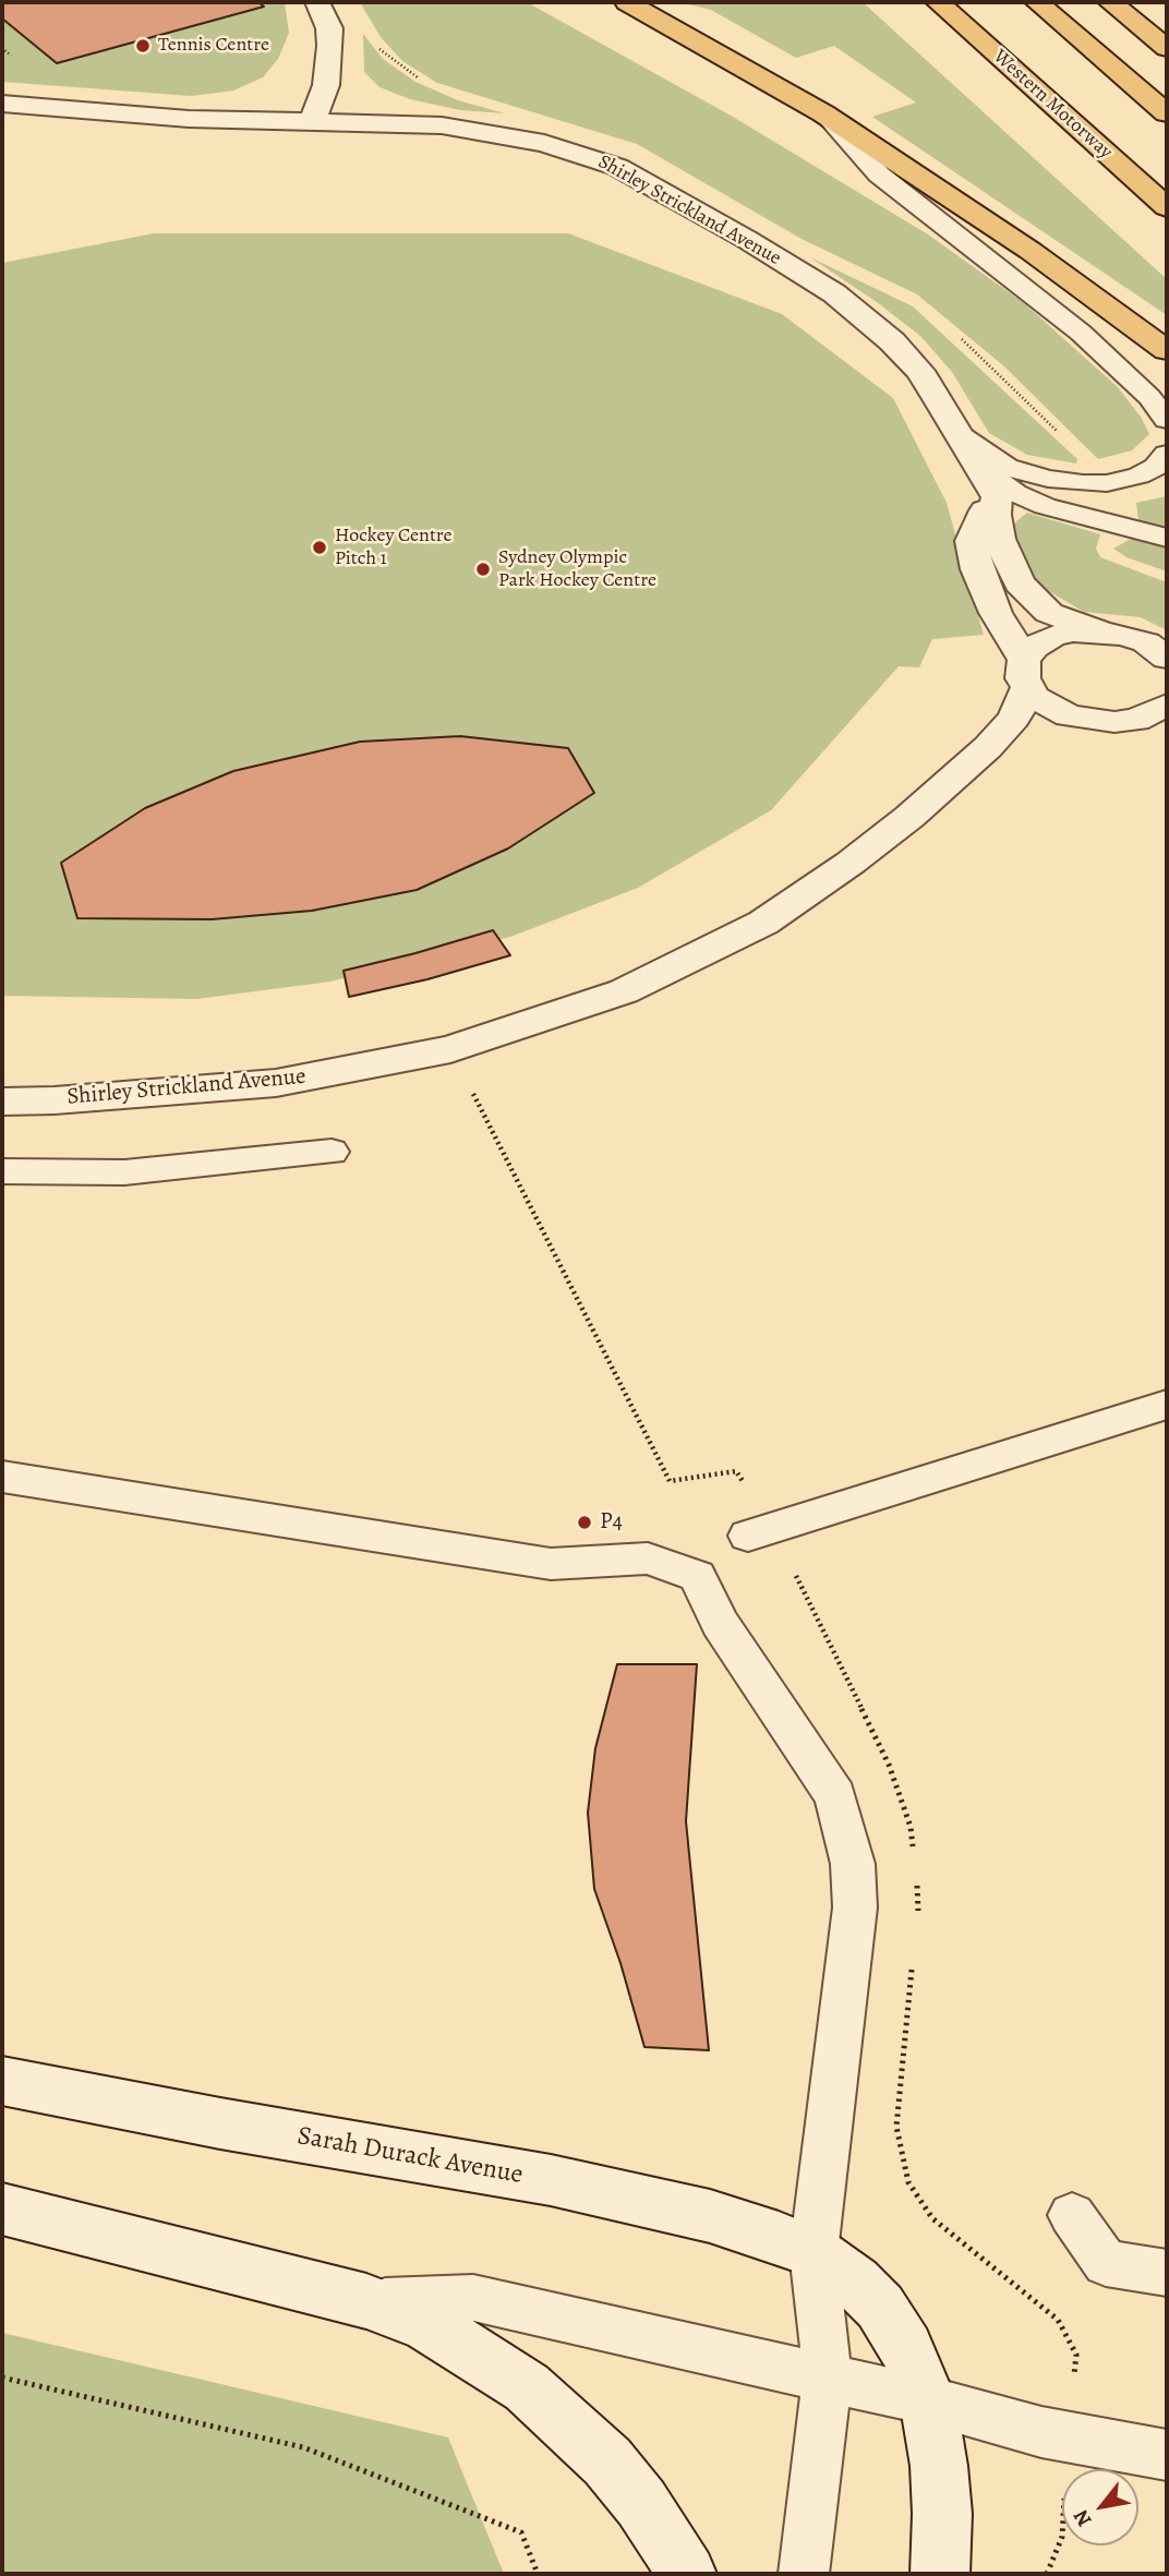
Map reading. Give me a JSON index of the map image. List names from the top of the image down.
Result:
{
  "streets": {
    "highway": ["Western Motorway"],
    "street": ["Shirley Strickland Avenue", "Sarah Durack Avenue"]
  },
  "places": [
    "Tennis Centre",
    "Hockey Centre Pitch 1",
    "Sydney Olympic Park Hockey Centre",
    "P4"
  ],
  "north": "bottom left"
}
